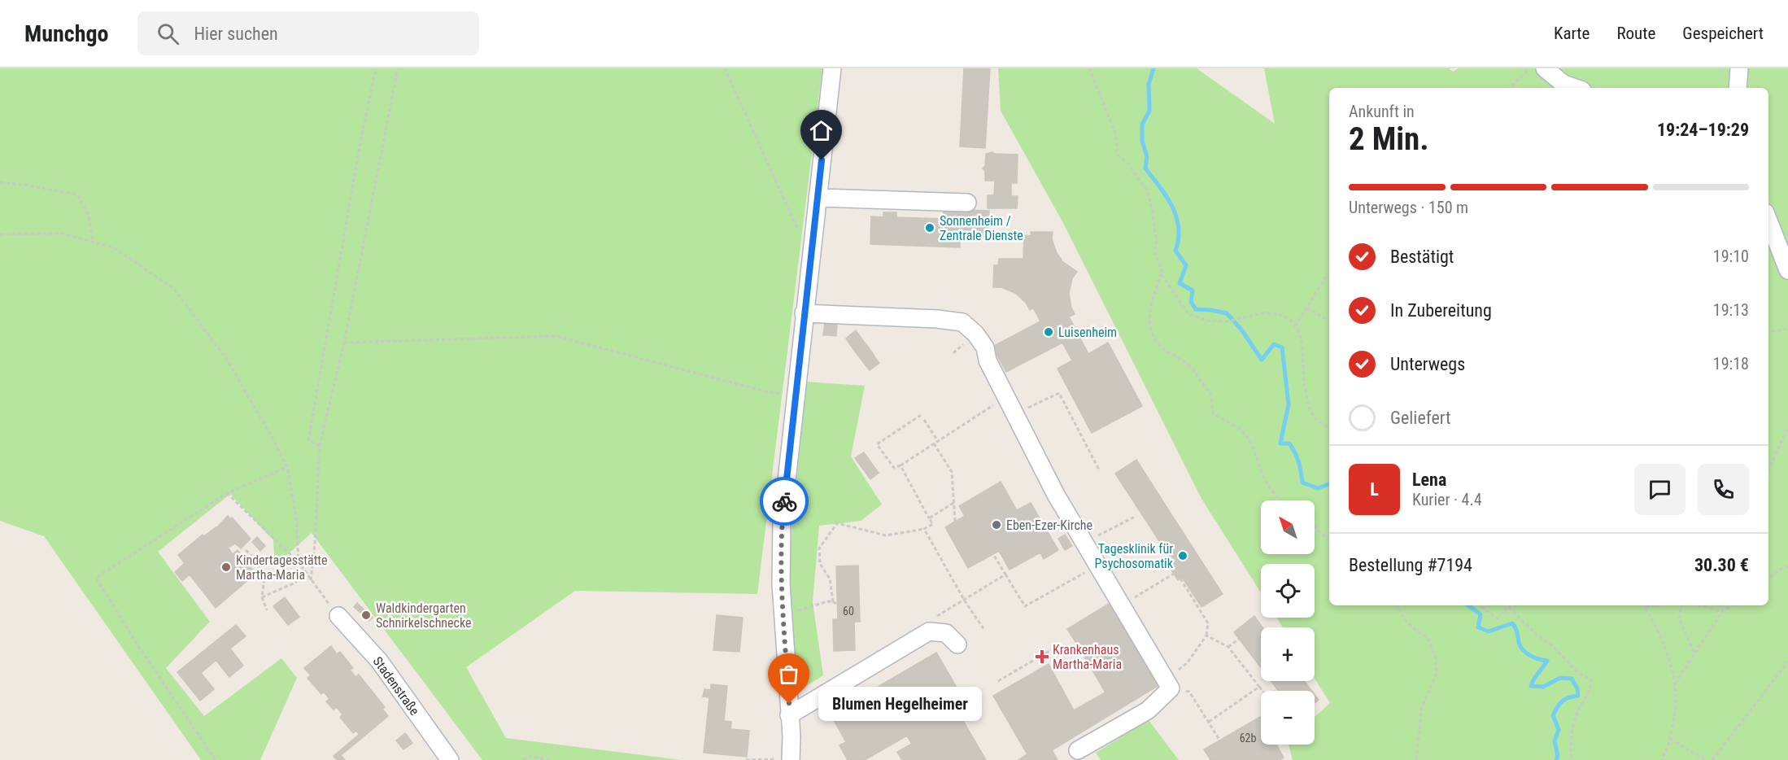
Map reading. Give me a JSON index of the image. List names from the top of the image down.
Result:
{
  "streets": {
    "street": ["Stadenstraße"]
  },
  "places": {
    "other": [
      "Sonnenheim / Zentrale Dienste",
      "Luisenheim",
      "Eben-Ezer-Kirche",
      "Tagesklinik für Psychosomatik",
      "Kindertagesstätte Martha-Maria",
      "Waldkindergarten Schnirkelschnecke",
      "Blumen Hegelheimer"
    ],
    "health": ["Krankenhaus Martha-Maria"]
  },
  "house_numbers": ["60", "62b"],
  "north": "top left",
  "page": {
    "header": "Munchgo",
    "search": "Hier suchen",
    "nav": ["Karte", "Route", "Gespeichert"],
    "heading": ["2 Min.", "Ankunft in", "19:24–19:29"],
    "panel": [
      "Lena",
      "Kurier · 4.4",
      "Bestellung #7194",
      "30.30 €"
    ],
    "bar": "Unterwegs · 150 m",
    "list": [
      ["Bestätigt", "19:10"],
      ["In Zubereitung", "19:13"],
      ["Unterwegs", "19:18"],
      "Geliefert"
    ],
    "round": "L",
    "map_buttons": ["+", "−"],
    "bubble": "Blumen Hegelheimer"
  }
}
